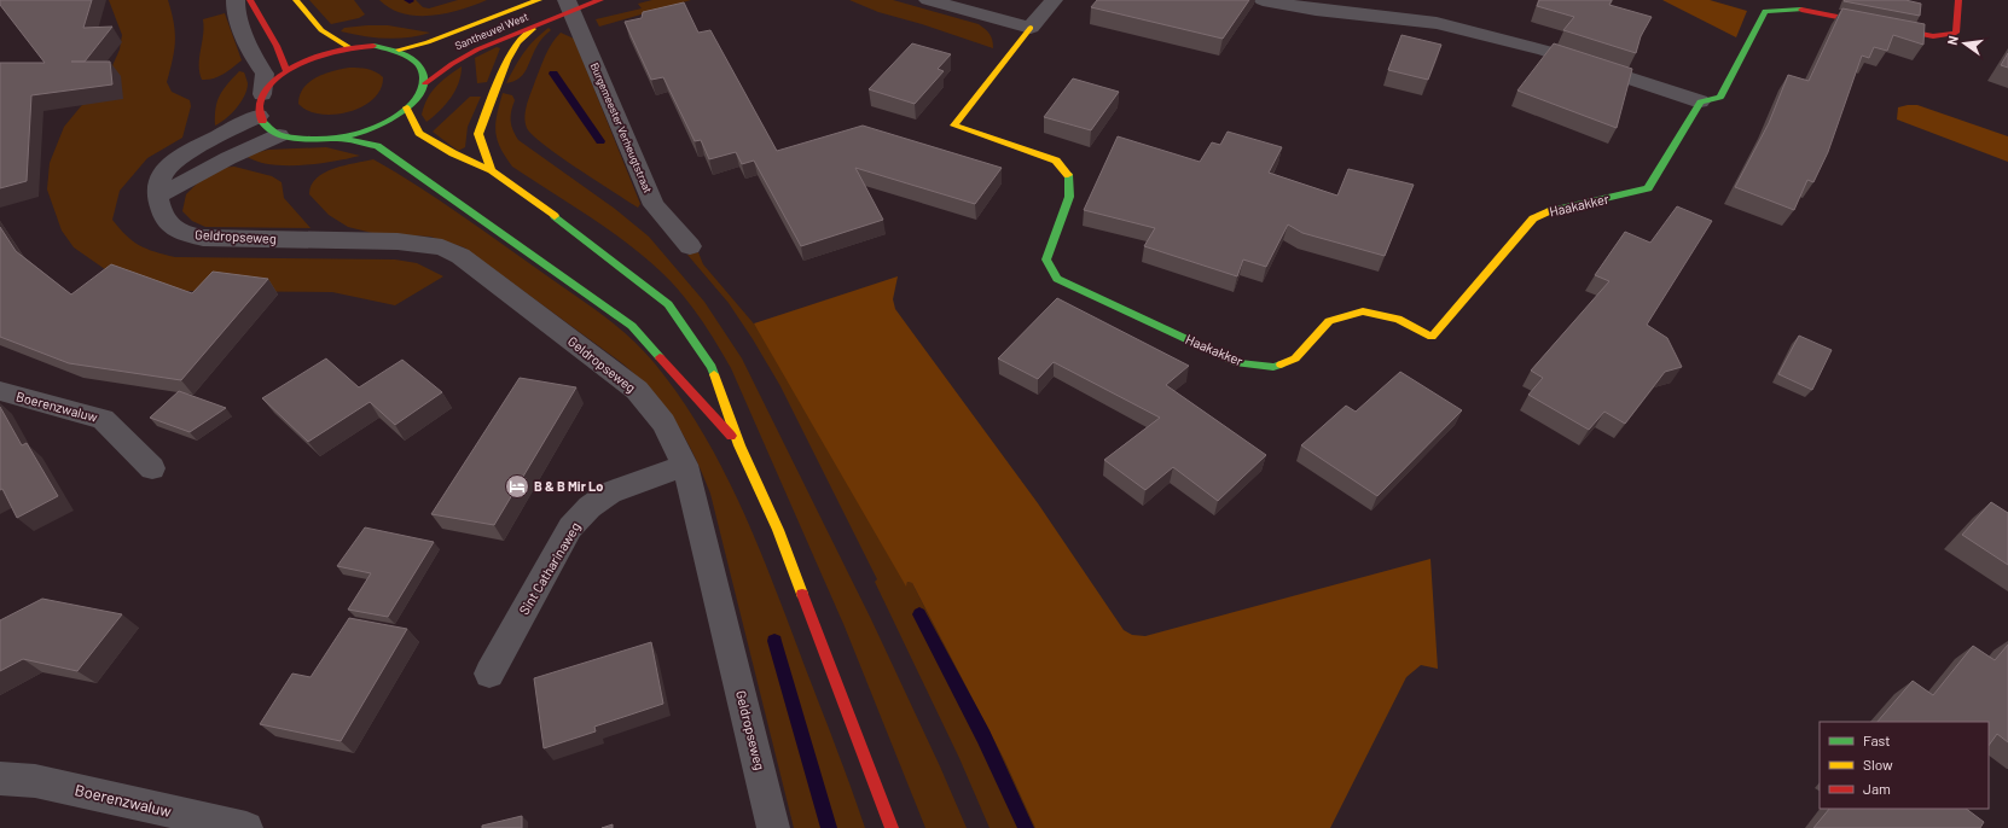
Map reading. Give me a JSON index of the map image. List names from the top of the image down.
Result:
{
  "streets": {
    "main road": ["Santheuvel West", "Haakakker"],
    "street": [
      "Burgemeester Verheugtstraat",
      "Geldropseweg",
      "Boerenzwaluw",
      "Sint Catharinaweg"
    ]
  },
  "crossings": [
    ["Santheuvel West", "Burgemeester Verheugtstraat"],
    ["Geldropseweg", "Sint Catharinaweg"]
  ],
  "places": {
    "hotel": ["B & B Mir Lo"]
  },
  "legend": ["Fast", "Slow", "Jam"],
  "north": "left"
}
